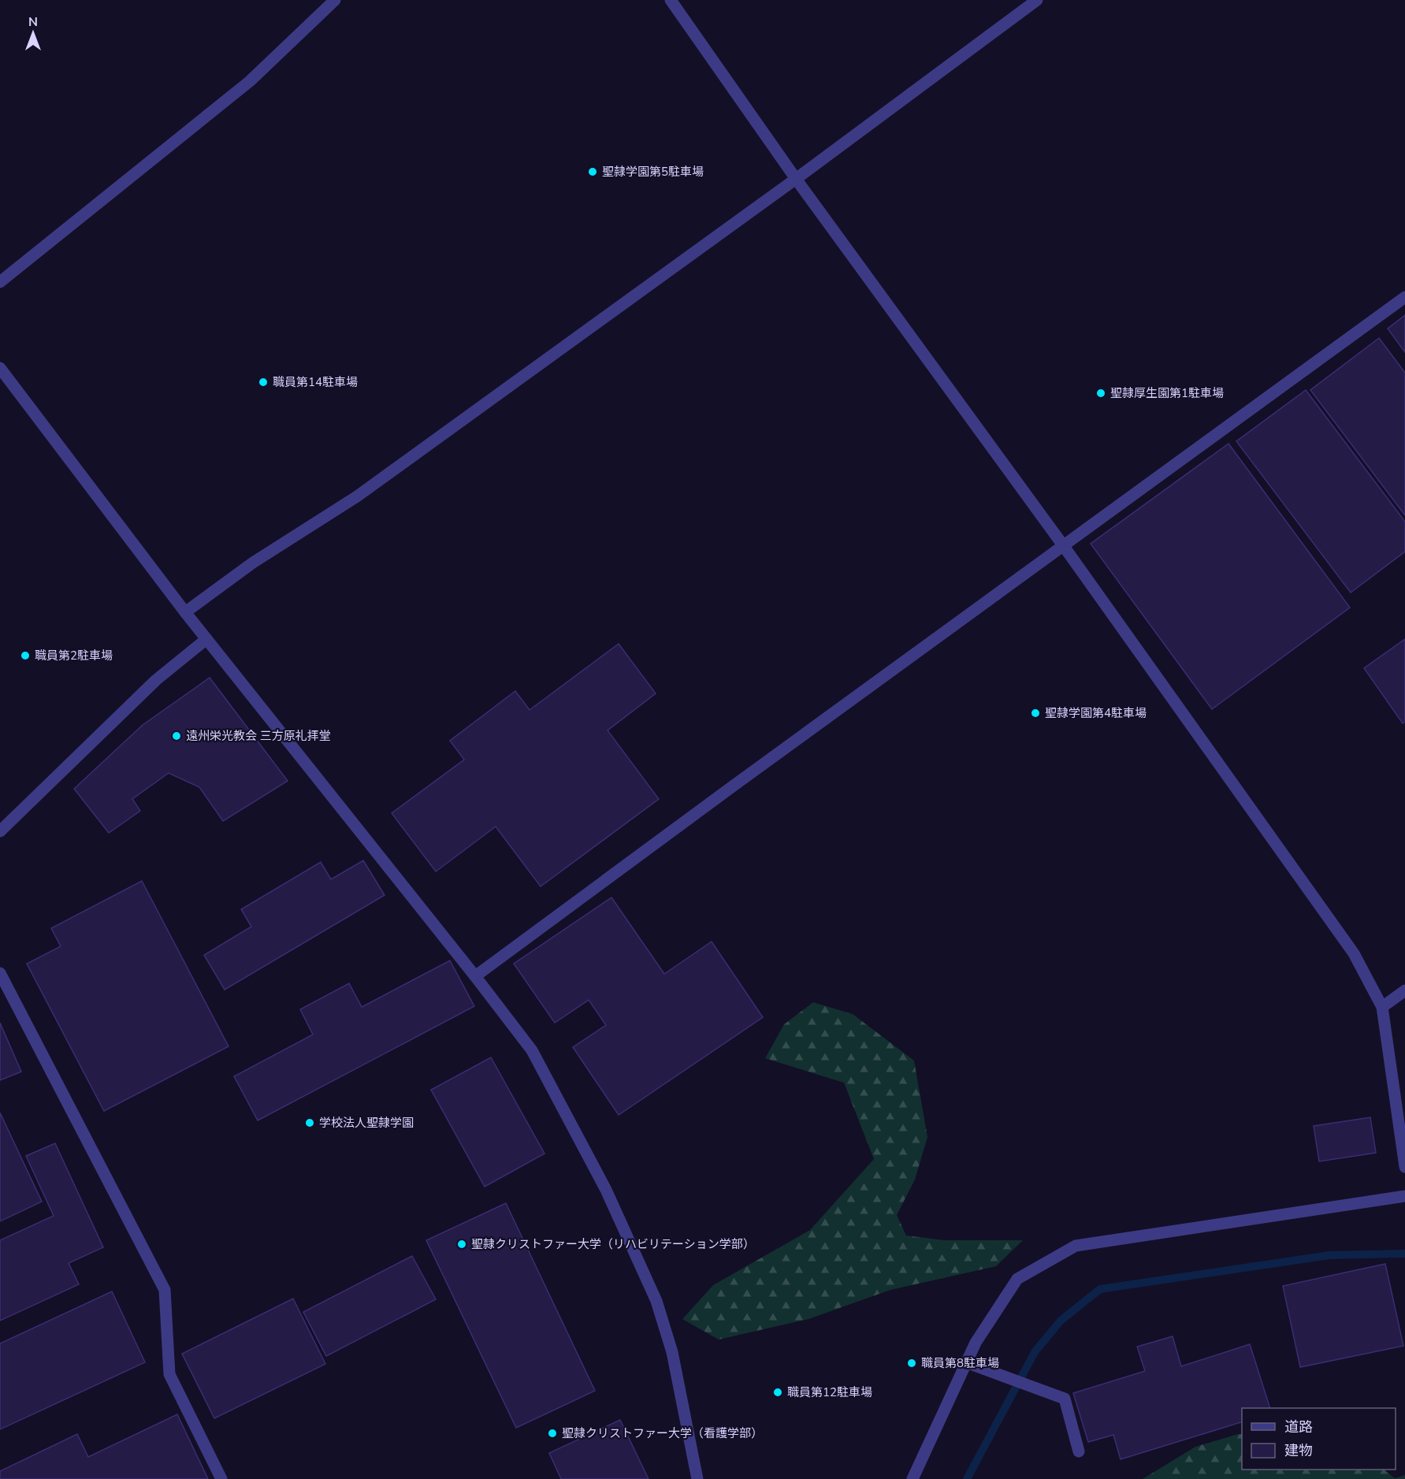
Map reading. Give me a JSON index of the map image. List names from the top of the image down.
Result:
{
  "places": [
    "聖隷学園第5駐車場",
    "職員第14駐車場",
    "聖隷厚生園第1駐車場",
    "職員第2駐車場",
    "聖隷学園第4駐車場",
    "遠州栄光教会 三方原礼拝堂",
    "学校法人聖隷学園",
    "聖隷クリストファー大学（リハビリテーション学部）",
    "職員第8駐車場",
    "職員第12駐車場",
    "聖隷クリストファー大学（看護学部）"
  ],
  "legend": ["道路", "建物"],
  "north": "top"
}
